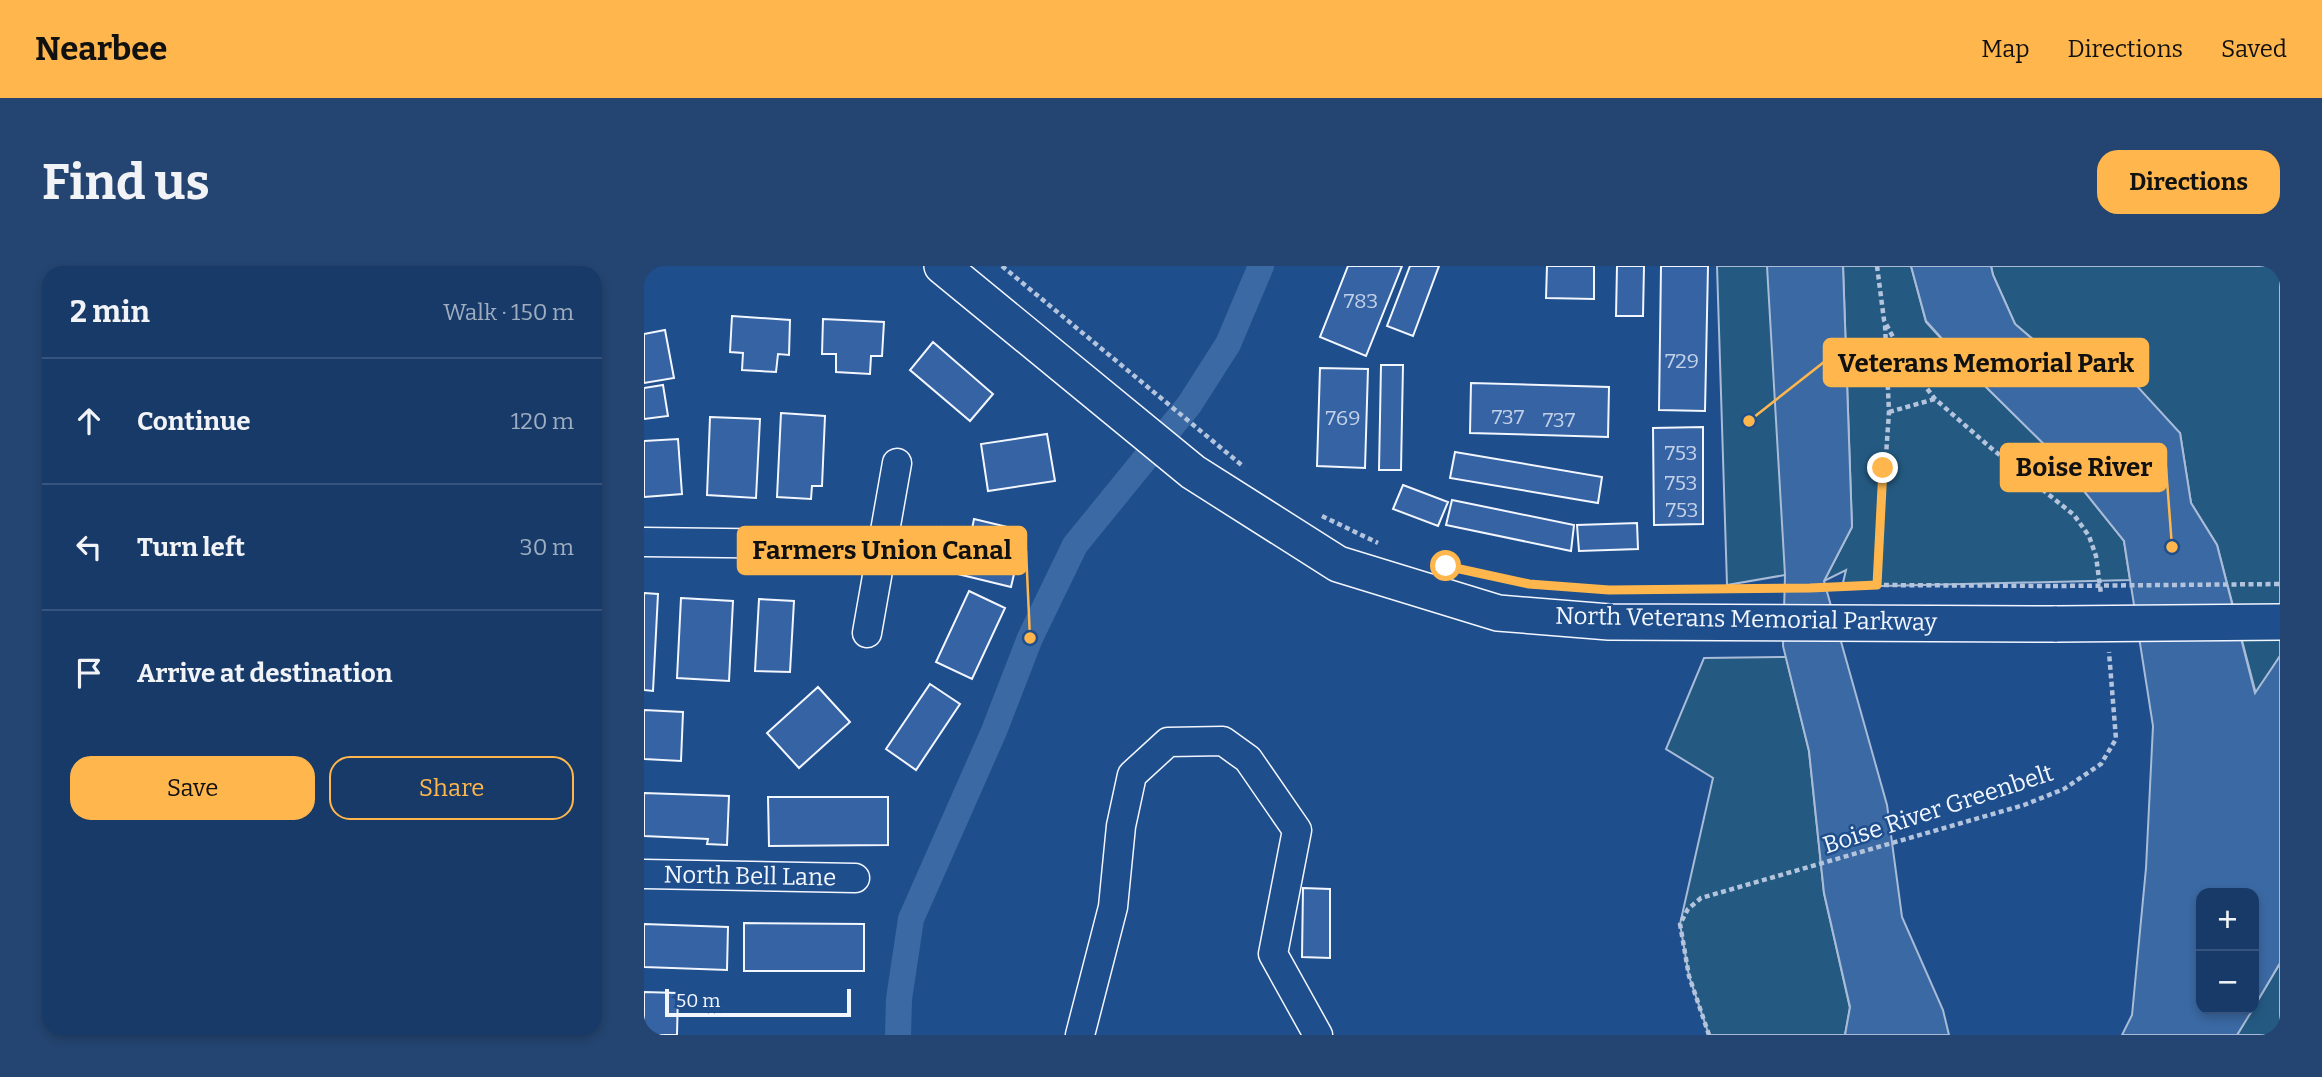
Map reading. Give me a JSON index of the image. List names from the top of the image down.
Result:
{
  "streets": {
    "main road": ["North Veterans Memorial Parkway"],
    "street": ["North Bell Lane"],
    "path": ["Boise River Greenbelt"]
  },
  "places": ["Veterans Memorial Park", "Boise River", "Farmers Union Canal"],
  "house_numbers": [
    "783",
    "729",
    "737",
    "769",
    "737",
    "753",
    "753",
    "753"
  ],
  "scale_bar": "50 m",
  "page": {
    "header": "Nearbee",
    "nav": ["Map", "Directions", "Saved"],
    "buttons": [
      "Directions",
      ["Save", "Share"]
    ],
    "title": "Find us",
    "heading": ["2 min", "Walk · 150 m"],
    "list": [
      ["Continue", "120 m"],
      ["Turn left", "30 m"],
      "Arrive at destination"
    ],
    "map_buttons": ["+", "−"],
    "scale": "50 m"
  }
}
